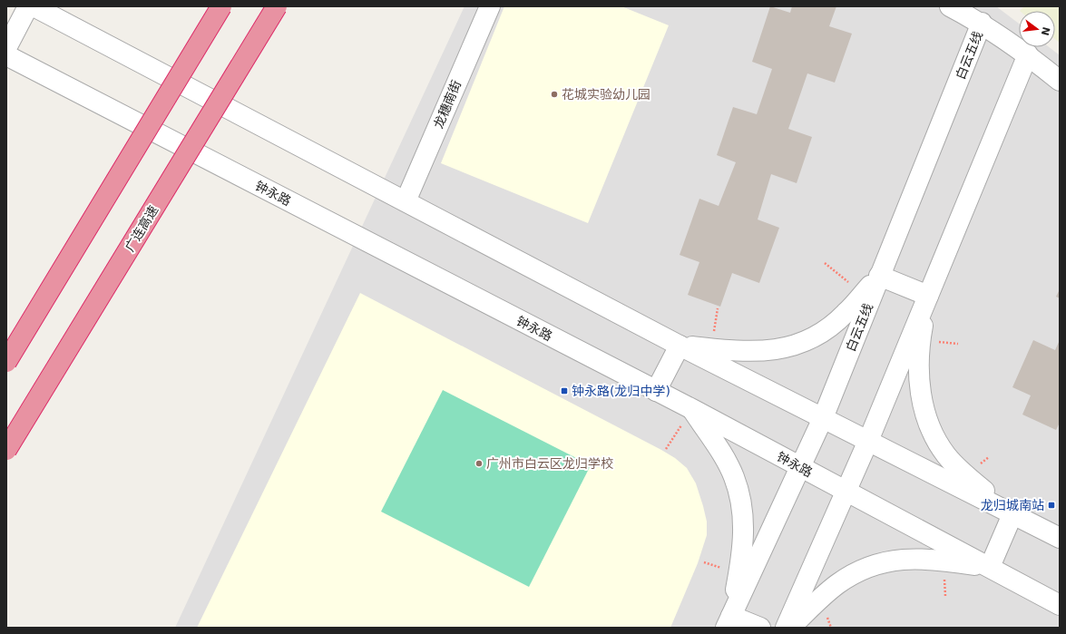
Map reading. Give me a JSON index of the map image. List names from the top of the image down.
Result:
{
  "streets": {
    "highway": ["广连高速"],
    "street": ["白云五线", "龙穗南街", "钟永路"]
  },
  "crossings": [
    ["白云五线", "钟永路"]
  ],
  "places": {
    "other": ["花城实验幼儿园", "广州市白云区龙归学校"],
    "transit": ["钟永路(龙归中学)", "龙归城南站"]
  },
  "north": "right"
}
